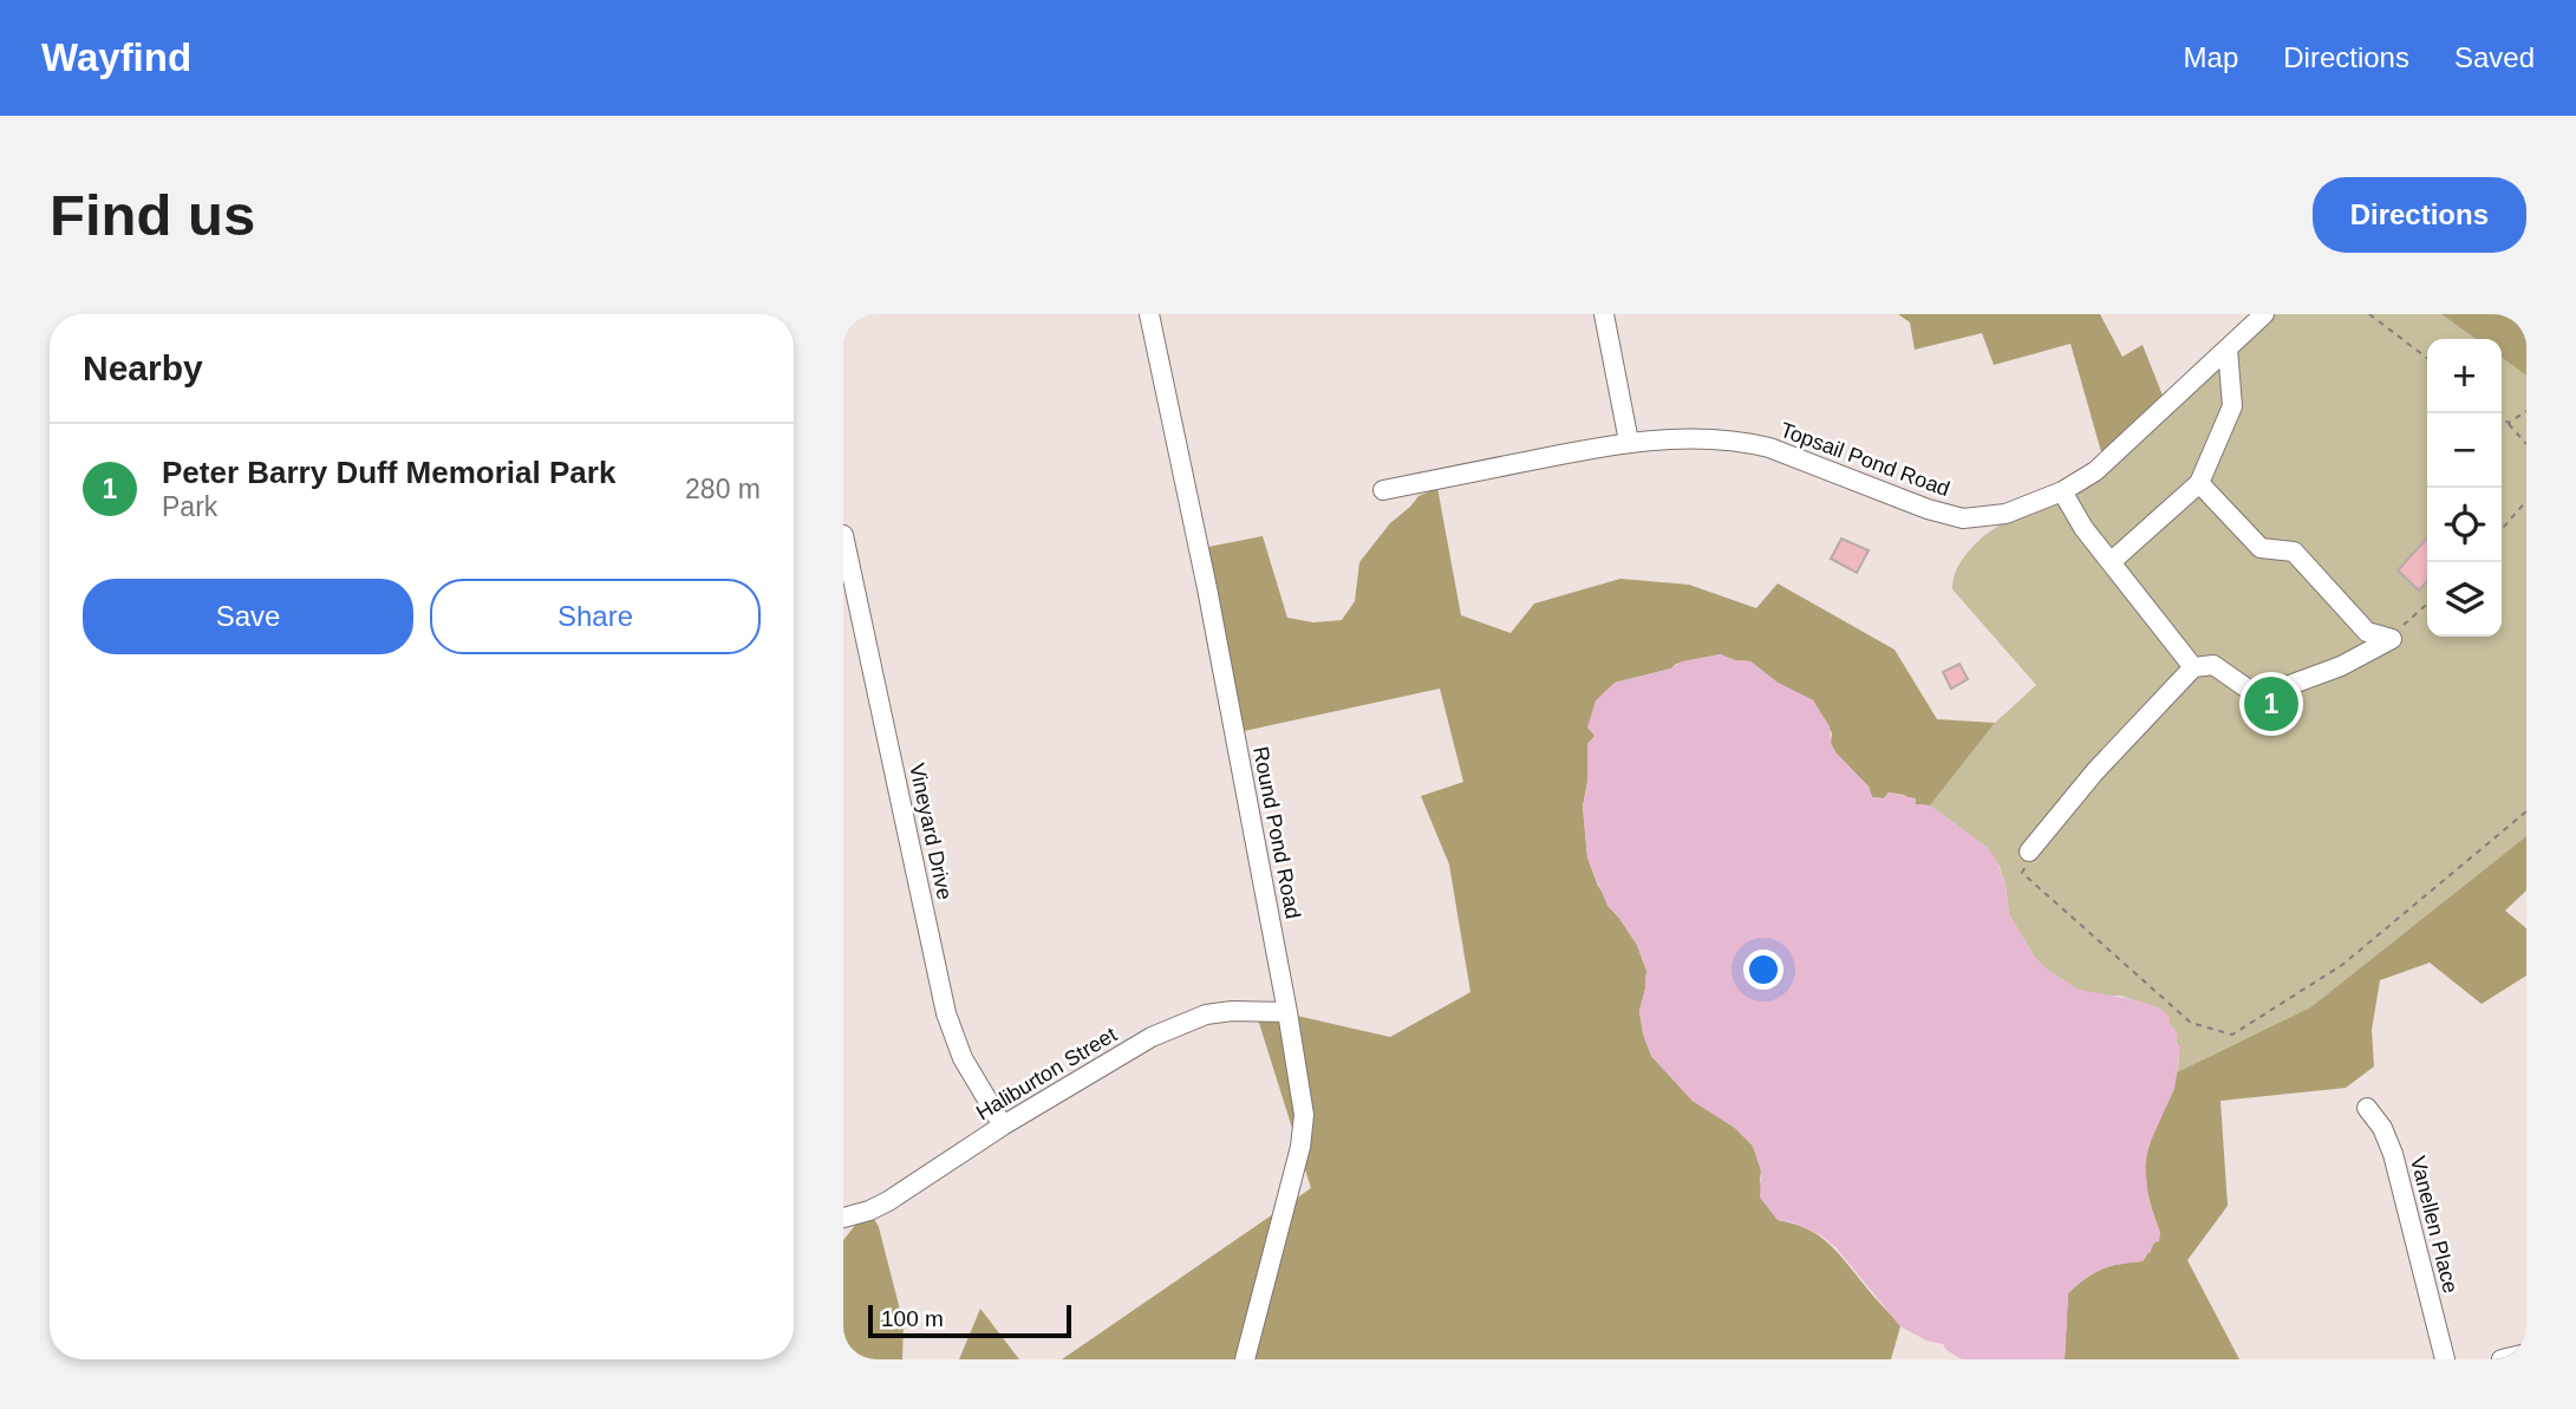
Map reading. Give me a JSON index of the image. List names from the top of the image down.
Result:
{
  "streets": {
    "street": [
      "Topsail Pond Road",
      "Vineyard Drive",
      "Round Pond Road",
      "Haliburton Street",
      "Vanellen Place"
    ]
  },
  "crossings": [
    ["Vineyard Drive", "Haliburton Street"],
    ["Round Pond Road", "Haliburton Street"]
  ],
  "scale_bar": "100 m",
  "page": {
    "header": "Wayfind",
    "nav": ["Map", "Directions", "Saved"],
    "buttons": [
      "Directions",
      ["Save", "Share"]
    ],
    "title": "Find us",
    "heading": "Nearby",
    "map_buttons": ["+", "−"],
    "list": [
      {
        "mark": "1",
        "name": "Peter Barry Duff Memorial Park",
        "note": "Park",
        "value": "280 m"
      }
    ],
    "pins": "1",
    "scale": "100 m"
  }
}
